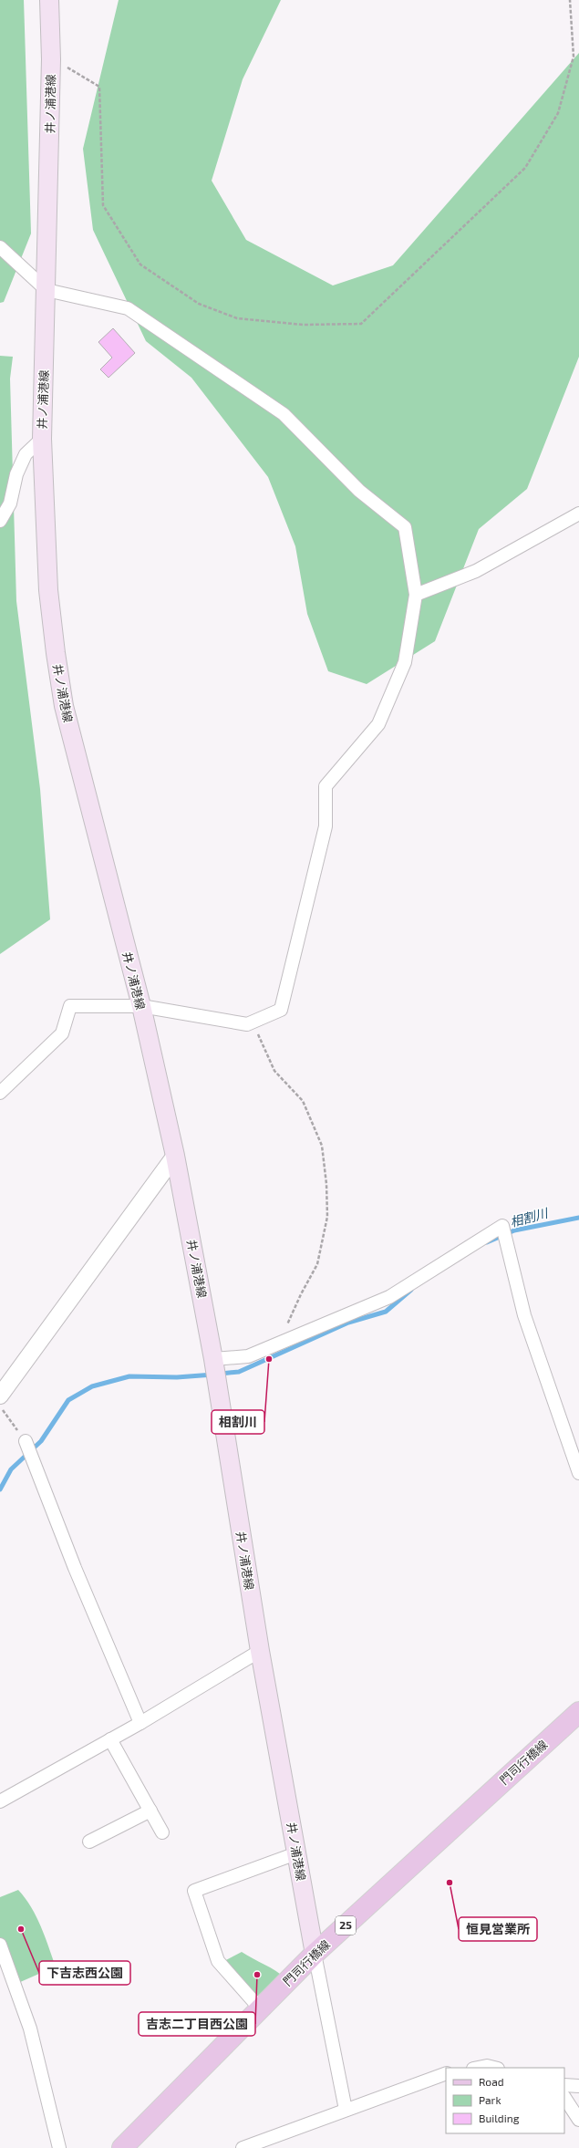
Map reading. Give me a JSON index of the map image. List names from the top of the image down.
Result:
{
  "streets": {
    "main road": ["井ノ浦港線", "門司行橋線", "25"]
  },
  "crossings": [
    ["井ノ浦港線", "門司行橋線"]
  ],
  "water": ["相割川"],
  "places": [
    "相割川",
    "恒見営業所",
    "下吉志西公園",
    "吉志二丁目西公園"
  ],
  "legend": ["Road", "Park", "Building"]
}
